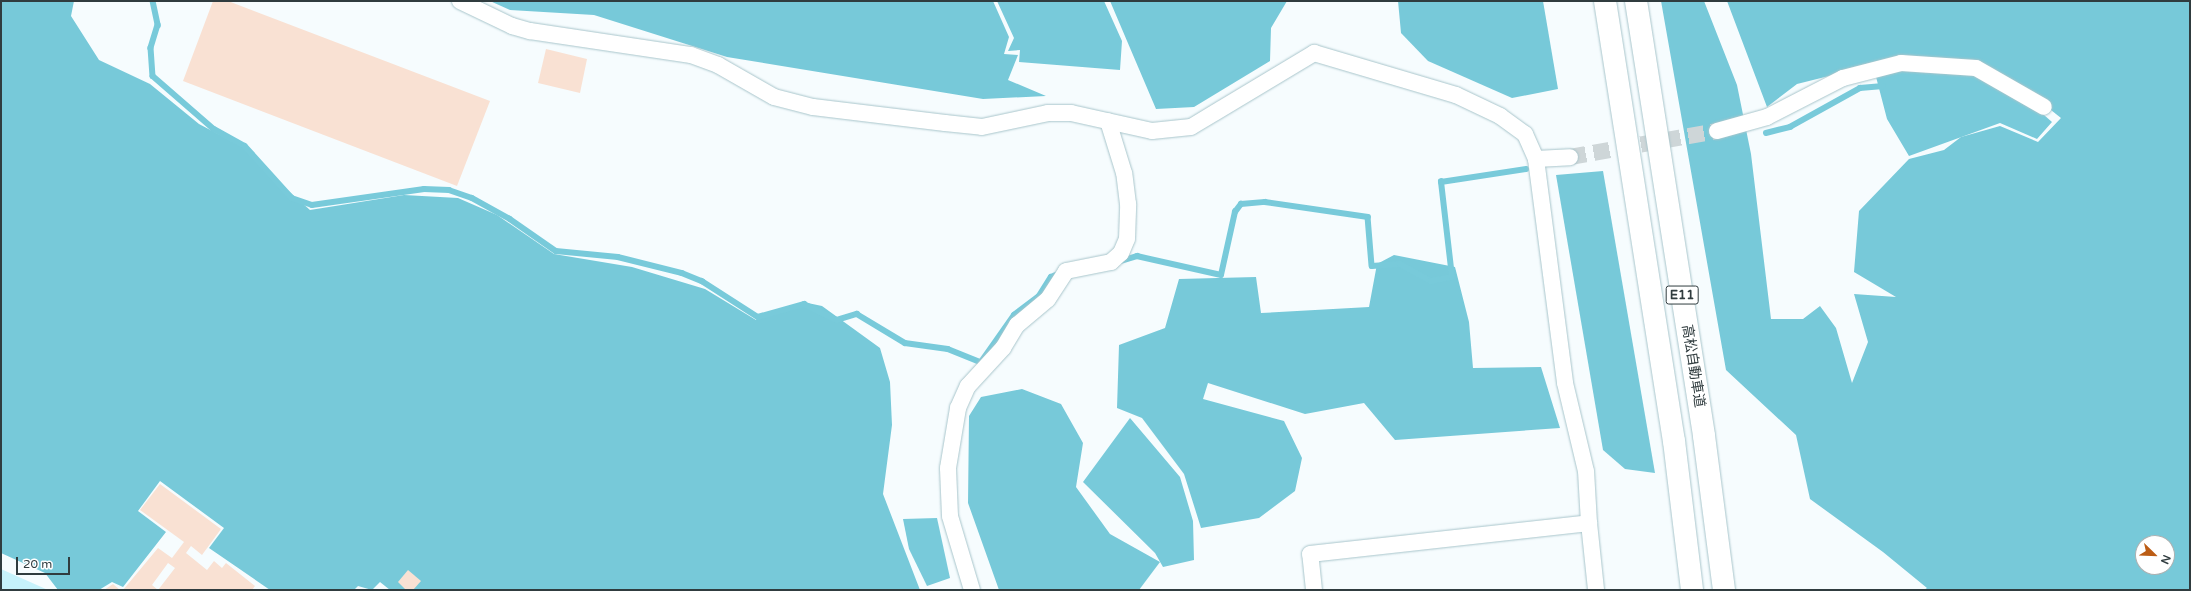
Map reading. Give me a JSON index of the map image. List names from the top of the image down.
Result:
{
  "streets": {
    "highway": ["E11", "高松自動車道"]
  },
  "scale_bar": "20 m",
  "north": "bottom right"
}
